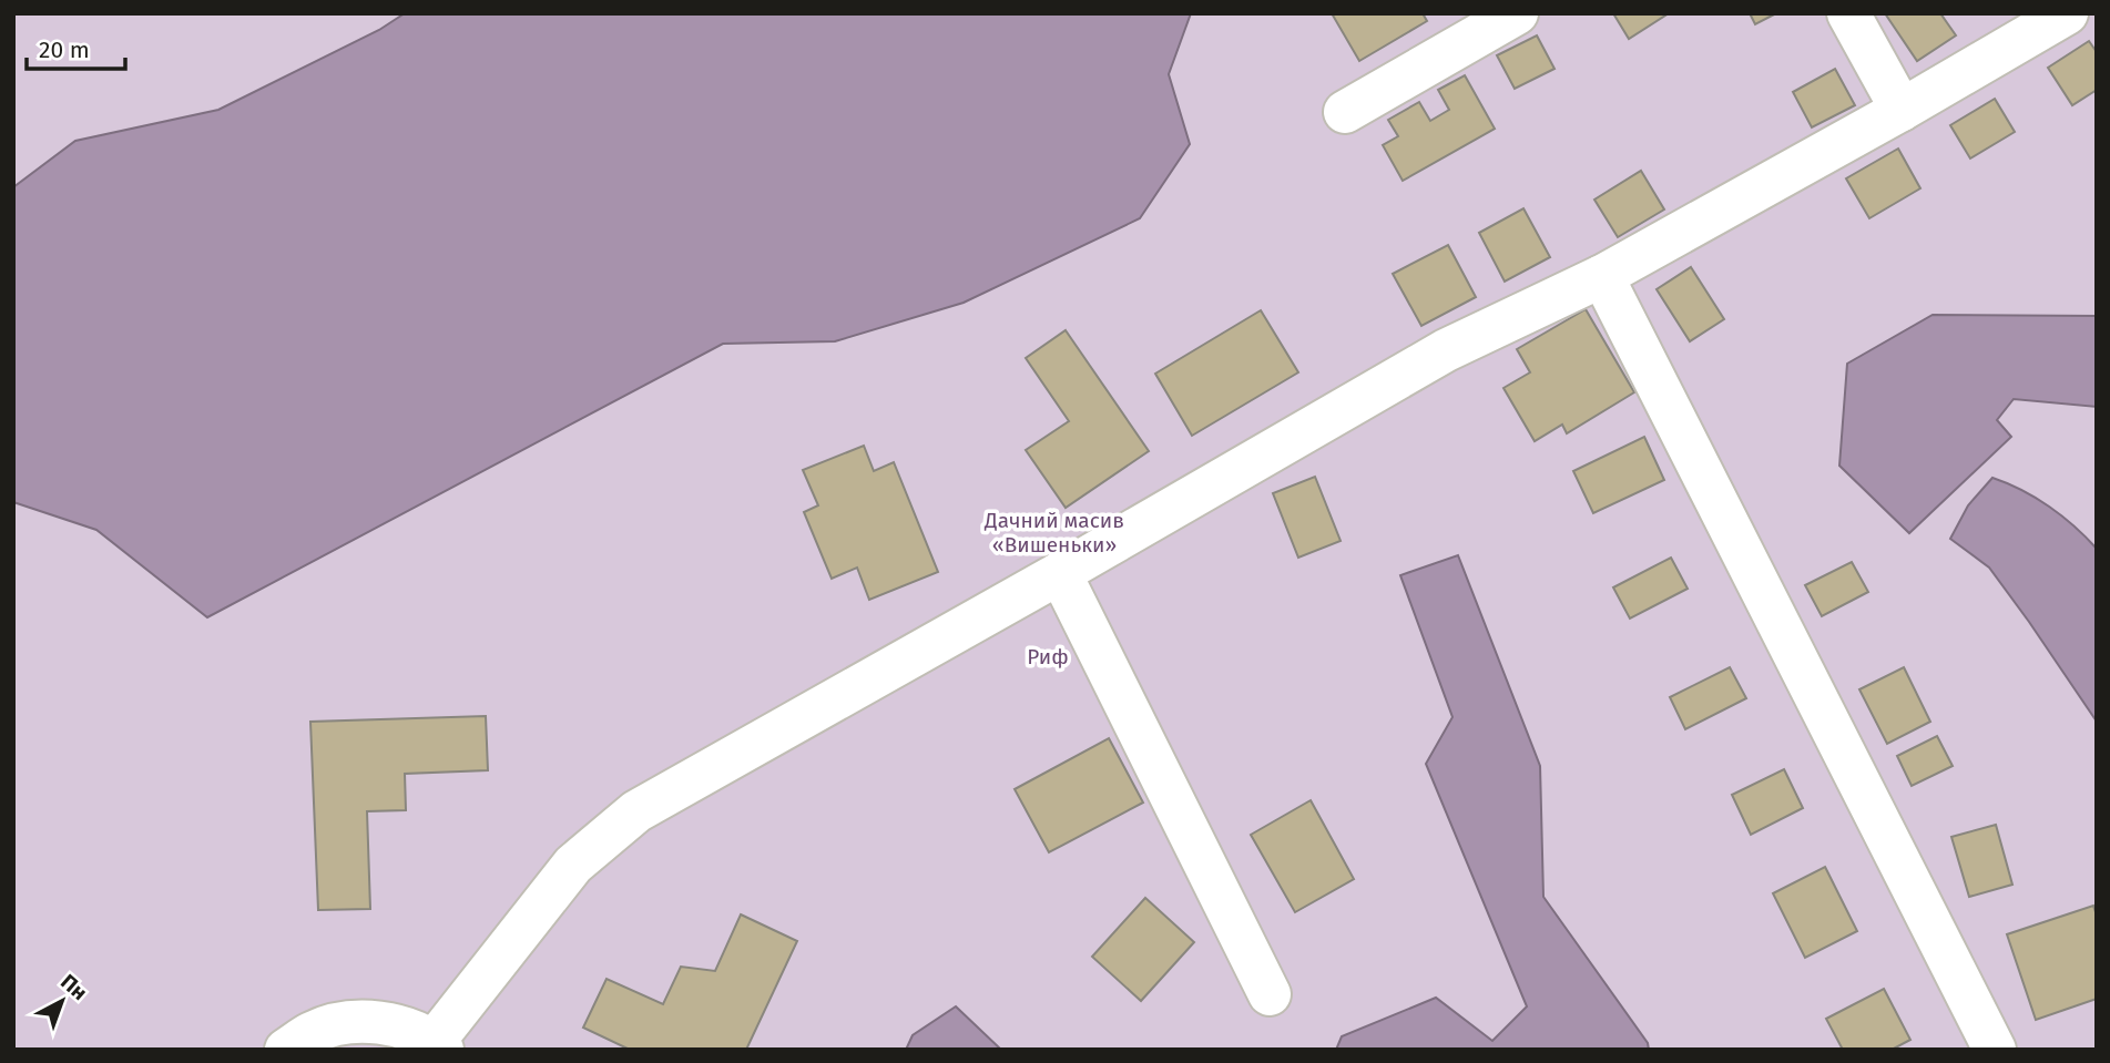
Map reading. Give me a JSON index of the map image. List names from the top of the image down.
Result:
{
  "parks": ["Дачний масив «Вишеньки»", "Риф"],
  "scale_bar": "20 m",
  "north": "top right"
}
